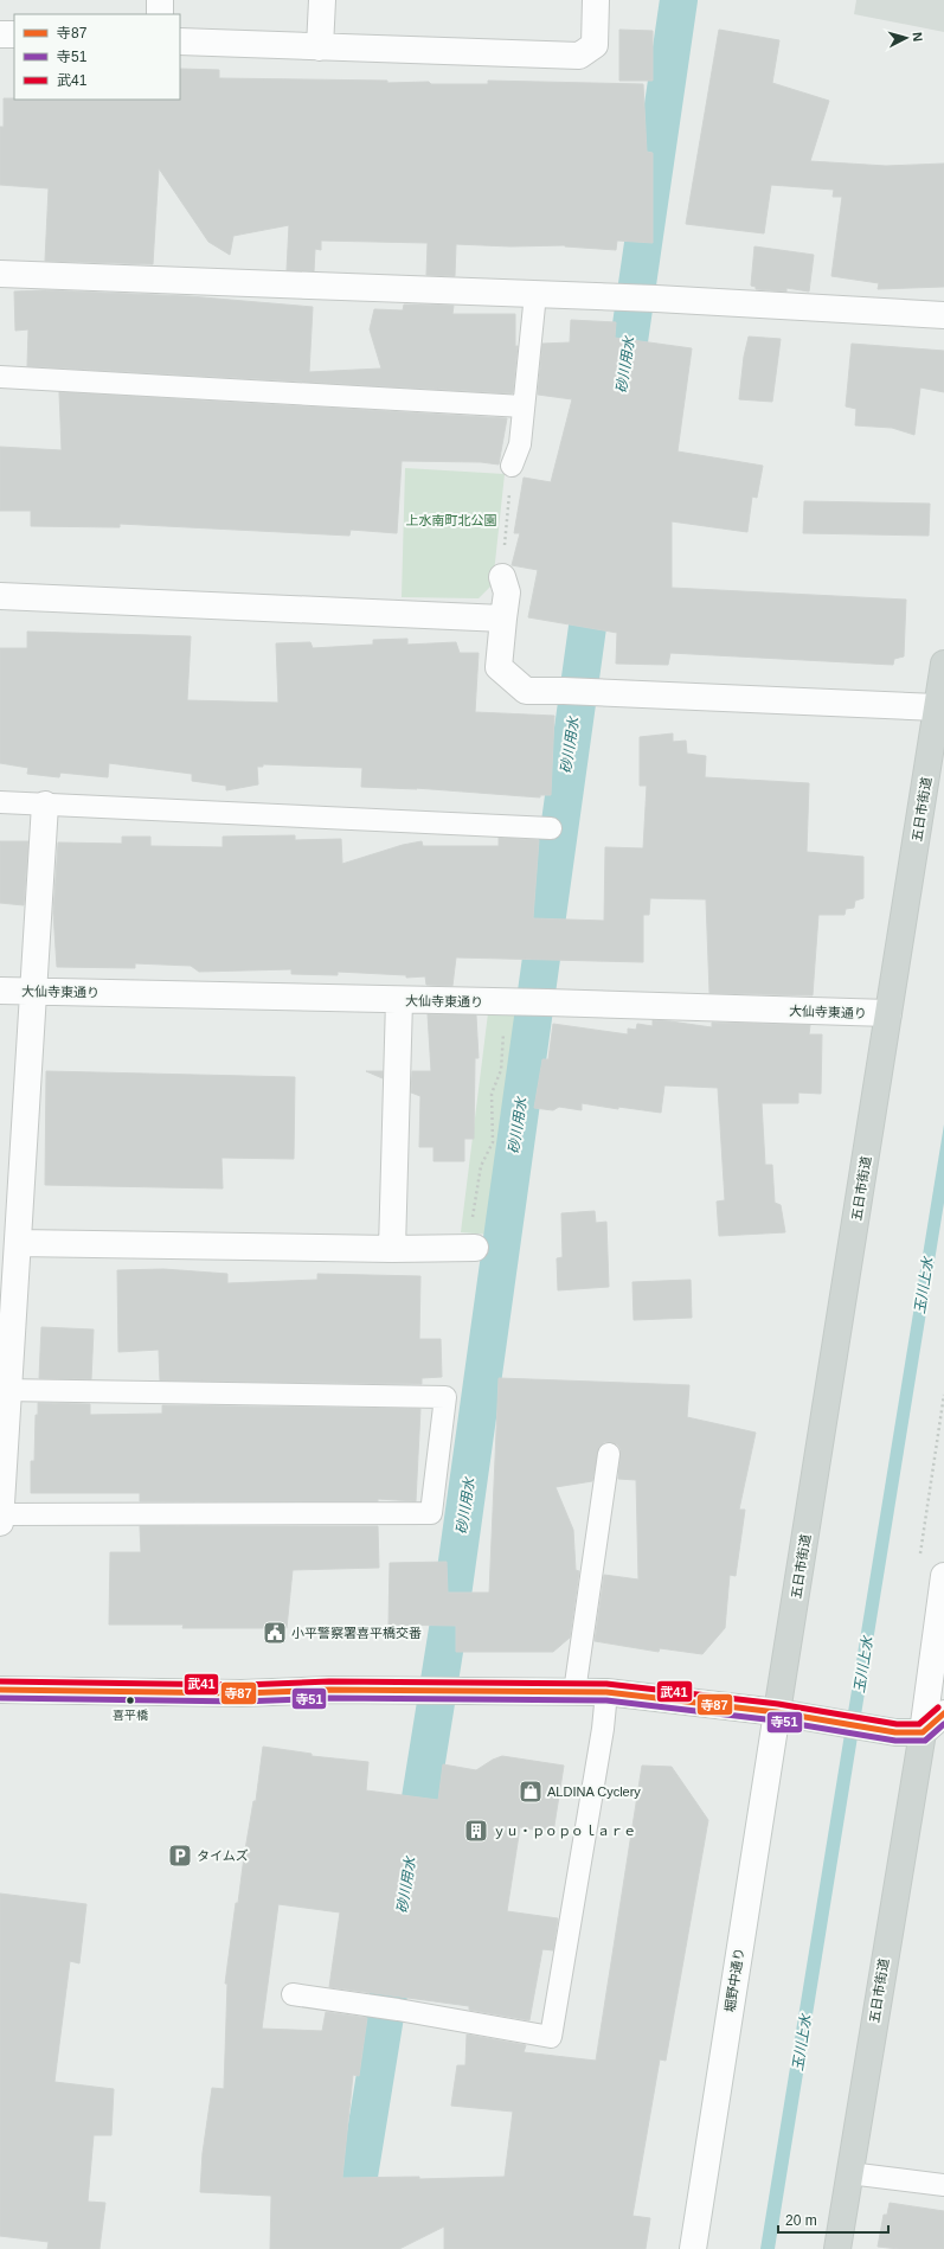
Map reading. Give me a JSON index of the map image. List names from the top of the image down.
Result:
{
  "streets": {
    "main road": ["五日市街道"],
    "street": ["大仙寺東通り", "堀野中通り"]
  },
  "crossings": [
    ["五日市街道", "大仙寺東通り"],
    ["五日市街道", "堀野中通り"]
  ],
  "water": ["砂川用水", "玉川上水"],
  "parks": ["上水南町北公園"],
  "places": {
    "public building": ["小平警察署喜平橋交番"],
    "other": ["喜平橋"],
    "shop": ["ALDINA Cyclery"],
    "building": ["ｙｕ・ｐｏｐｏｌａｒｅ"],
    "parking": ["タイムズ"]
  },
  "lines": ["transit line 武41", "transit line 寺87", "transit line 寺51"],
  "legend": ["寺87", "寺51", "武41"],
  "scale_bar": "20 m",
  "north": "right"
}
